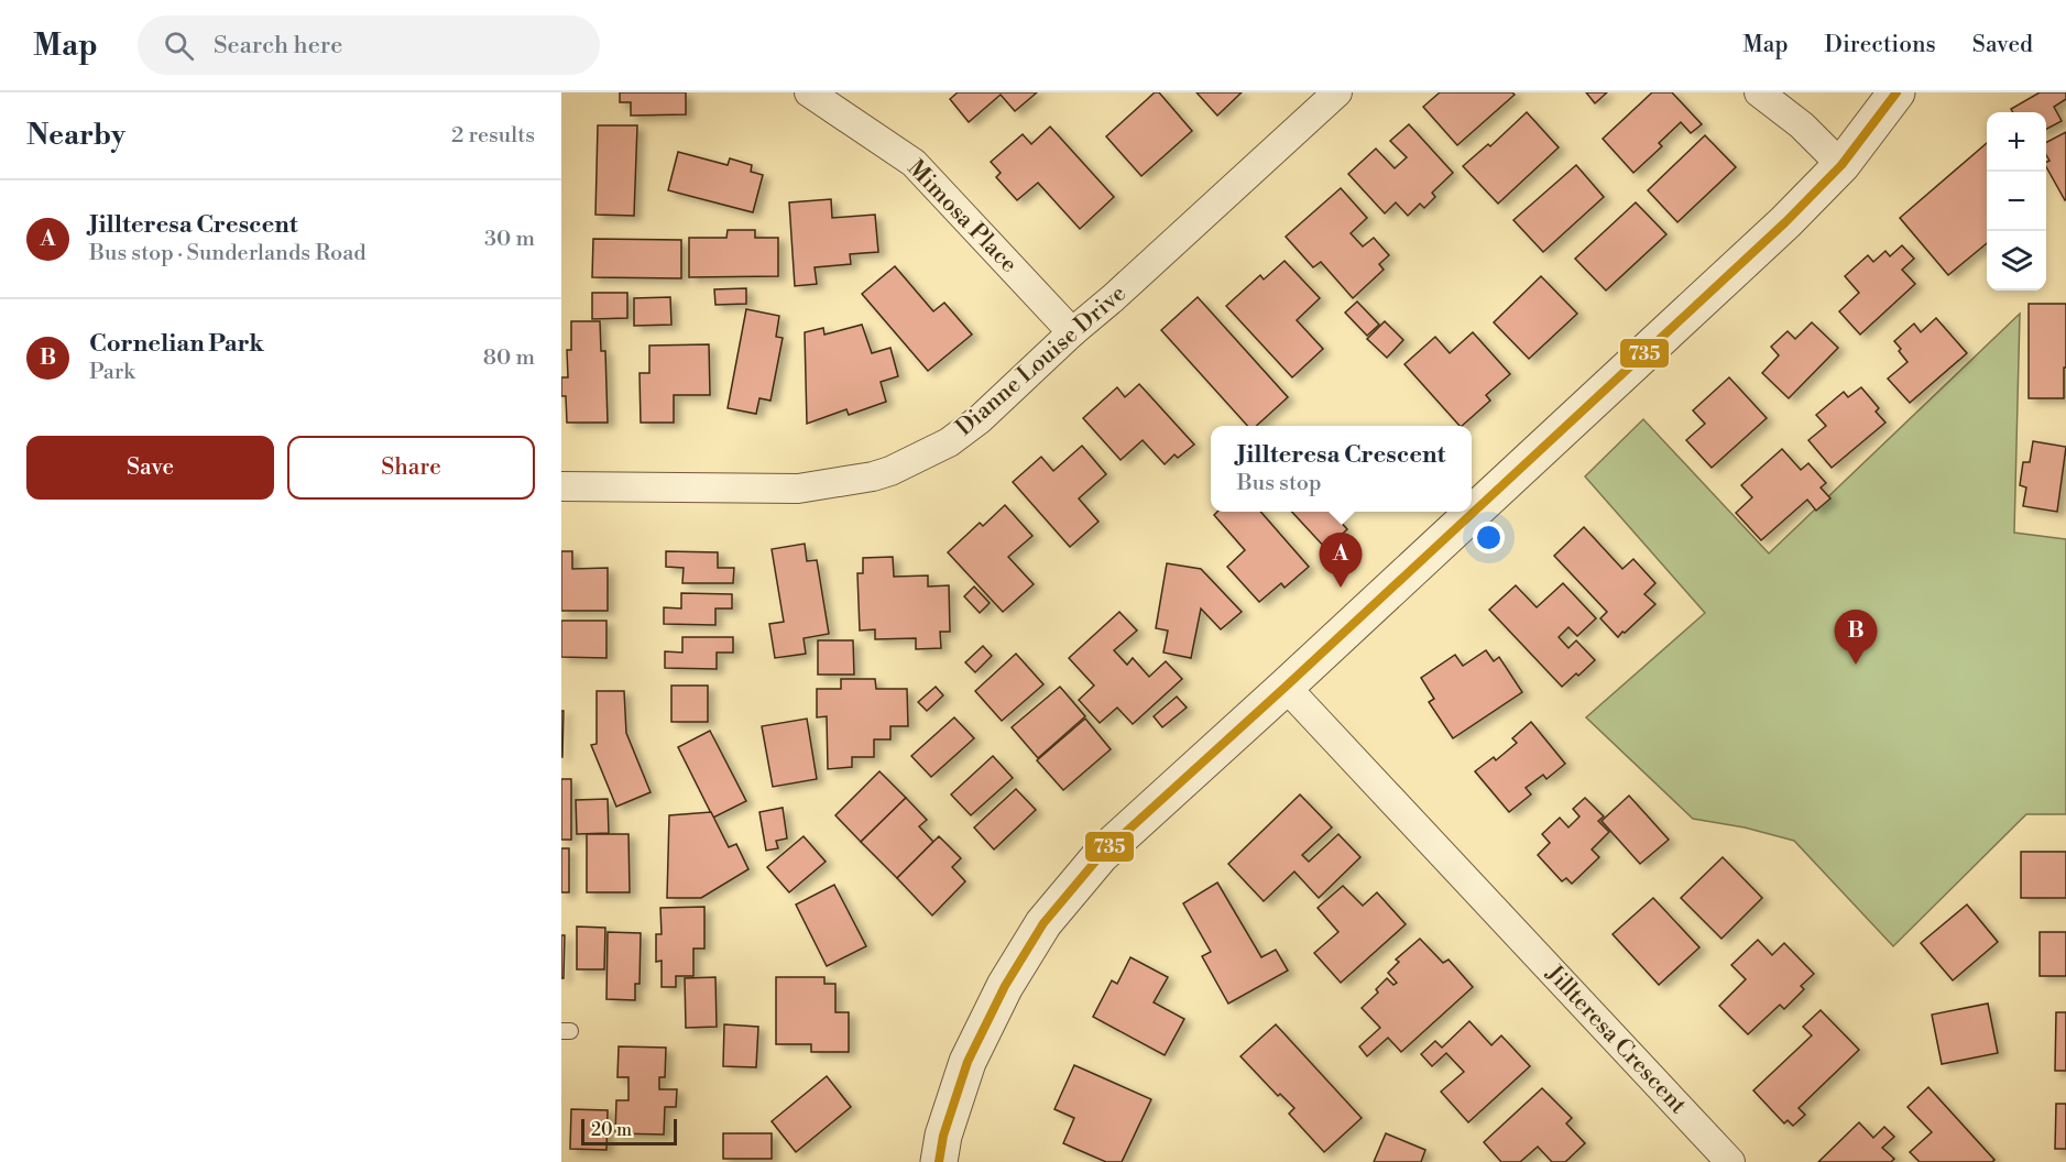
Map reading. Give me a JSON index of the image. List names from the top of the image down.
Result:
{
  "streets": {
    "street": ["Mimosa Place", "Dianne Louise Drive", "Jillteresa Crescent"]
  },
  "crossings": [
    ["Mimosa Place", "Dianne Louise Drive"]
  ],
  "lines": ["transit line 735"],
  "scale_bar": "20 m",
  "page": {
    "header": "Map",
    "search": "Search here",
    "nav": ["Map", "Directions", "Saved"],
    "heading": ["Nearby", "2 results"],
    "map_buttons": ["+", "−"],
    "list": [
      {
        "mark": "A",
        "name": "Jillteresa Crescent",
        "note": "Bus stop · Sunderlands Road",
        "value": "30 m"
      },
      {
        "mark": "B",
        "name": "Cornelian Park",
        "note": "Park",
        "value": "80 m"
      }
    ],
    "buttons": ["Save", "Share"],
    "popup": ["Jillteresa Crescent", "Bus stop"],
    "pins": ["A", "B"],
    "scale": "20 m"
  }
}
